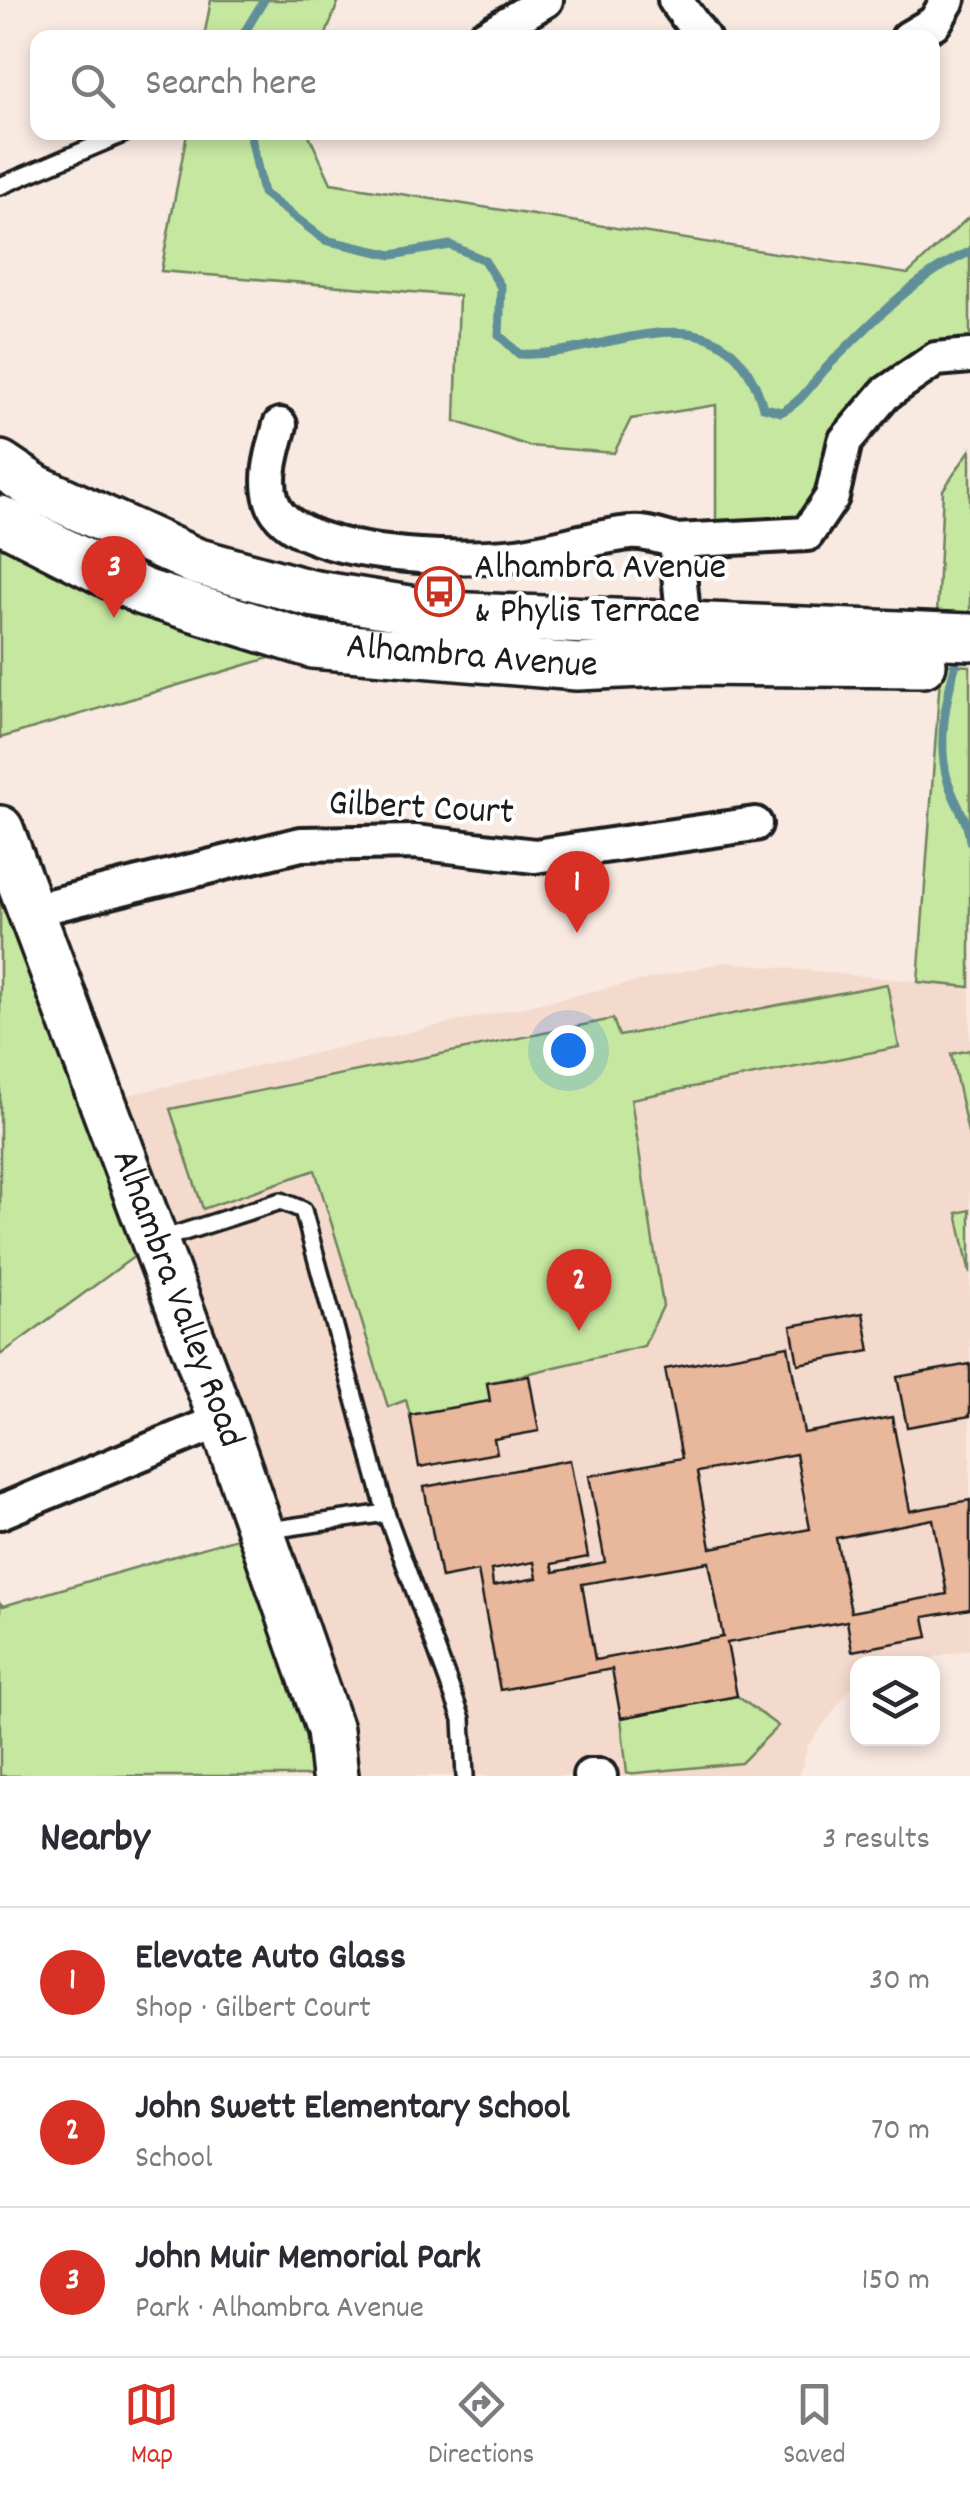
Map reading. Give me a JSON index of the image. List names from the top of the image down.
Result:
{
  "streets": {
    "main road": ["Alhambra Avenue", "Alhambra Valley Road"],
    "street": ["Gilbert Court"]
  },
  "crossings": [
    ["Gilbert Court", "Alhambra Valley Road"]
  ],
  "places": {
    "bus stop": ["Alhambra Avenue & Phylis Terrace"]
  },
  "page": {
    "search": "Search here",
    "pins": ["3", "1", "2"],
    "heading": ["Nearby", "3 results"],
    "list": [
      {
        "mark": "1",
        "name": "Elevate Auto Glass",
        "note": "Shop · Gilbert Court",
        "value": "30 m"
      },
      {
        "mark": "2",
        "name": "John Swett Elementary School",
        "note": "School",
        "value": "70 m"
      },
      {
        "mark": "3",
        "name": "John Muir Memorial Park",
        "note": "Park · Alhambra Avenue",
        "value": "150 m"
      }
    ],
    "nav": ["Map", "Directions", "Saved"]
  }
}
